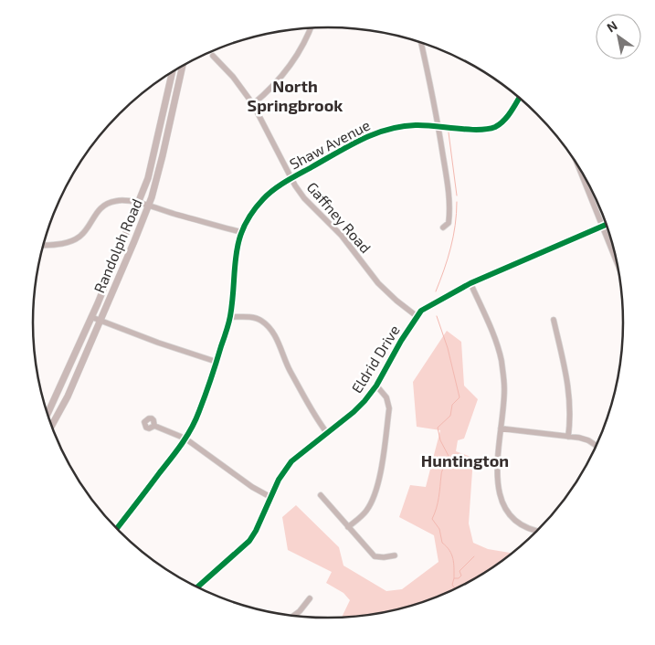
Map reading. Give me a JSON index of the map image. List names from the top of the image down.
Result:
{
  "streets": {
    "main road": ["Randolph Road"],
    "street": ["Shaw Avenue", "Gaffney Road", "Eldrid Drive"]
  },
  "crossings": [
    ["Shaw Avenue", "Gaffney Road"],
    ["Gaffney Road", "Eldrid Drive"]
  ],
  "districts": ["North Springbrook", "Huntington"],
  "north": "top left"
}
